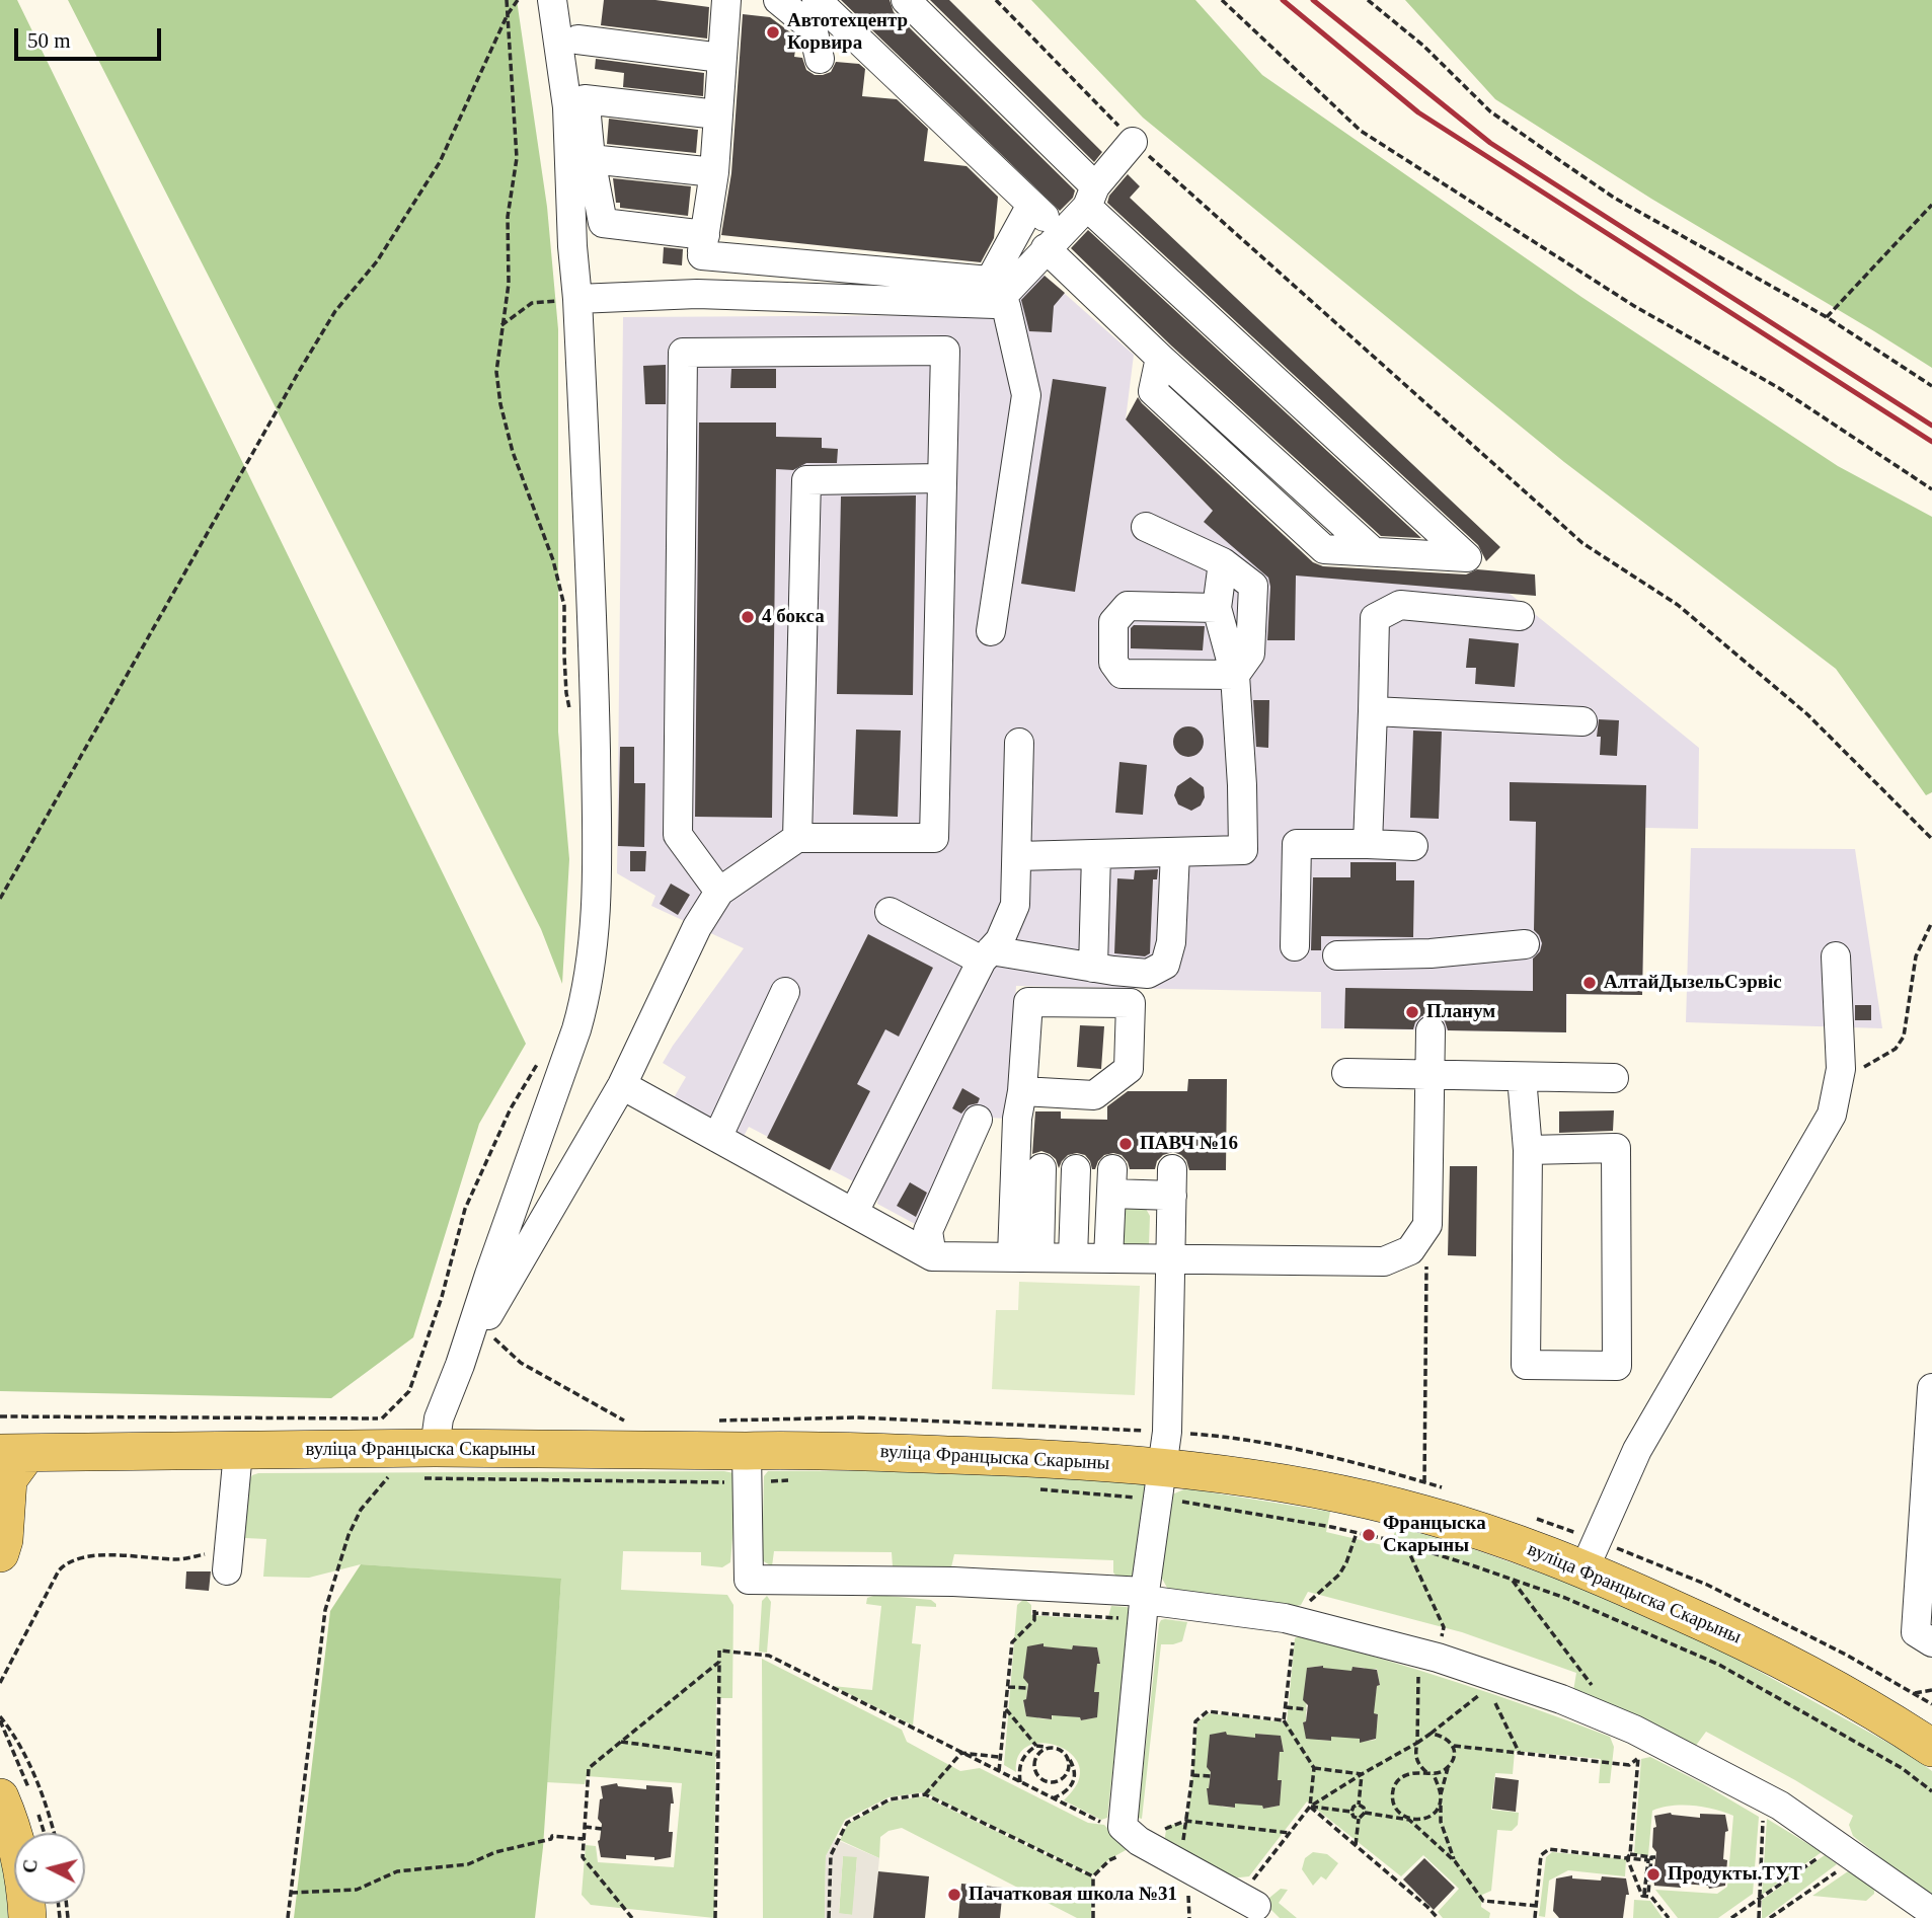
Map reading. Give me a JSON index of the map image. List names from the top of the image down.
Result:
{
  "streets": {
    "main road": ["вуліца Францыска Скарыны"]
  },
  "places": [
    "Автотехцентр Корвира",
    "4 бокса",
    "АлтайДызельСэрвіс",
    "Планум",
    "ПАВЧ №16",
    "Францыска Скарыны",
    "Продукты.ТУТ",
    "Пачатковая школа №31"
  ],
  "scale_bar": "50 m",
  "north": "left"
}
